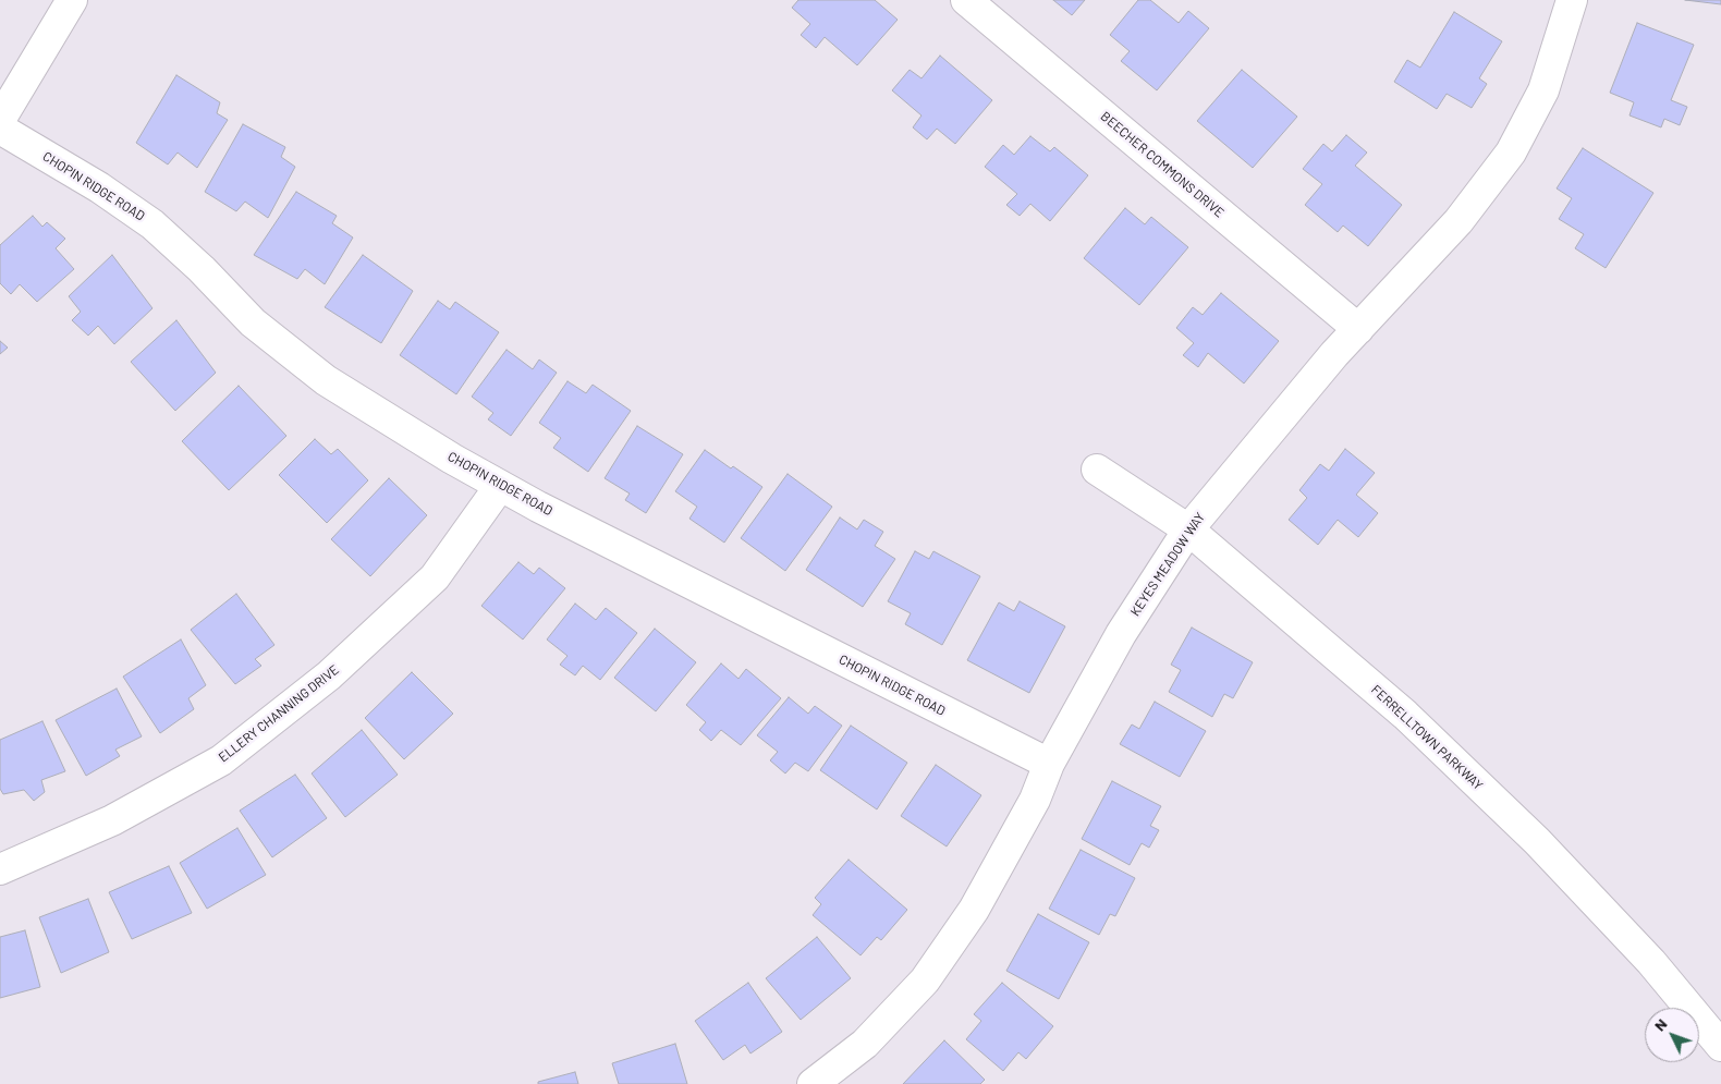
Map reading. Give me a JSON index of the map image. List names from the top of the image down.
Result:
{
  "streets": {
    "street": [
      "BEECHER COMMONS DRIVE",
      "CHOPIN RIDGE ROAD",
      "KEYES MEADOW WAY",
      "ELLERY CHANNING DRIVE",
      "FERRELLTOWN PARKWAY"
    ]
  },
  "crossings": [
    ["BEECHER COMMONS DRIVE", "KEYES MEADOW WAY"],
    ["CHOPIN RIDGE ROAD", "KEYES MEADOW WAY"],
    ["CHOPIN RIDGE ROAD", "ELLERY CHANNING DRIVE"],
    ["KEYES MEADOW WAY", "FERRELLTOWN PARKWAY"]
  ],
  "north": "top left"
}
